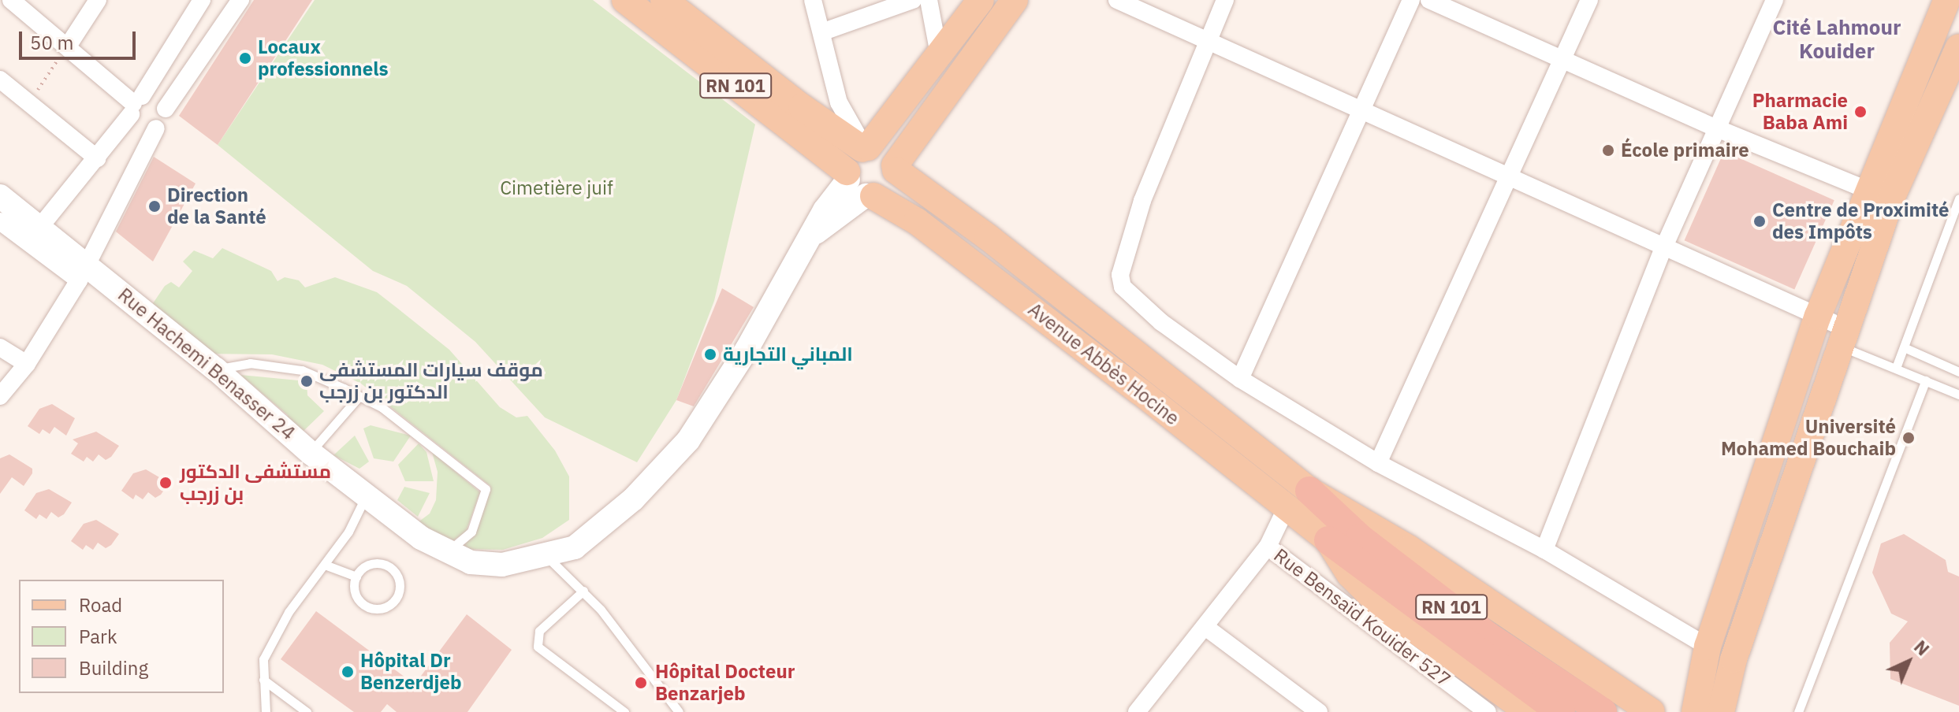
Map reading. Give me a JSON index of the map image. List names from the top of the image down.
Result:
{
  "streets": {
    "highway": ["RN 101"],
    "main road": ["Rue Hachemi Benasser 24", "Avenue Abbès Hocine"],
    "street": ["Rue Bensaïd Kouider 527"]
  },
  "crossings": [
    ["RN 101", "Rue Hachemi Benasser 24"],
    ["RN 101", "Avenue Abbès Hocine"],
    ["Rue Hachemi Benasser 24", "Avenue Abbès Hocine"]
  ],
  "districts": ["Cité Lahmour Kouider"],
  "parks": ["Cimetière juif"],
  "places": [
    "Locaux professionnels",
    "Pharmacie Baba Ami",
    "École primaire",
    "Direction de la Santé",
    "Centre de Proximité des Impôts",
    "المباني التجارية",
    "موقف سيارات المستشفى الدكتور بن زرجب",
    "Université Mohamed Bouchaib",
    "مستشفى الدكتور بن زرجب",
    "Hôpital Dr Benzerdjeb",
    "Hôpital Docteur Benzarjeb"
  ],
  "legend": ["Road", "Park", "Building"],
  "scale_bar": "50 m",
  "north": "top right"
}
